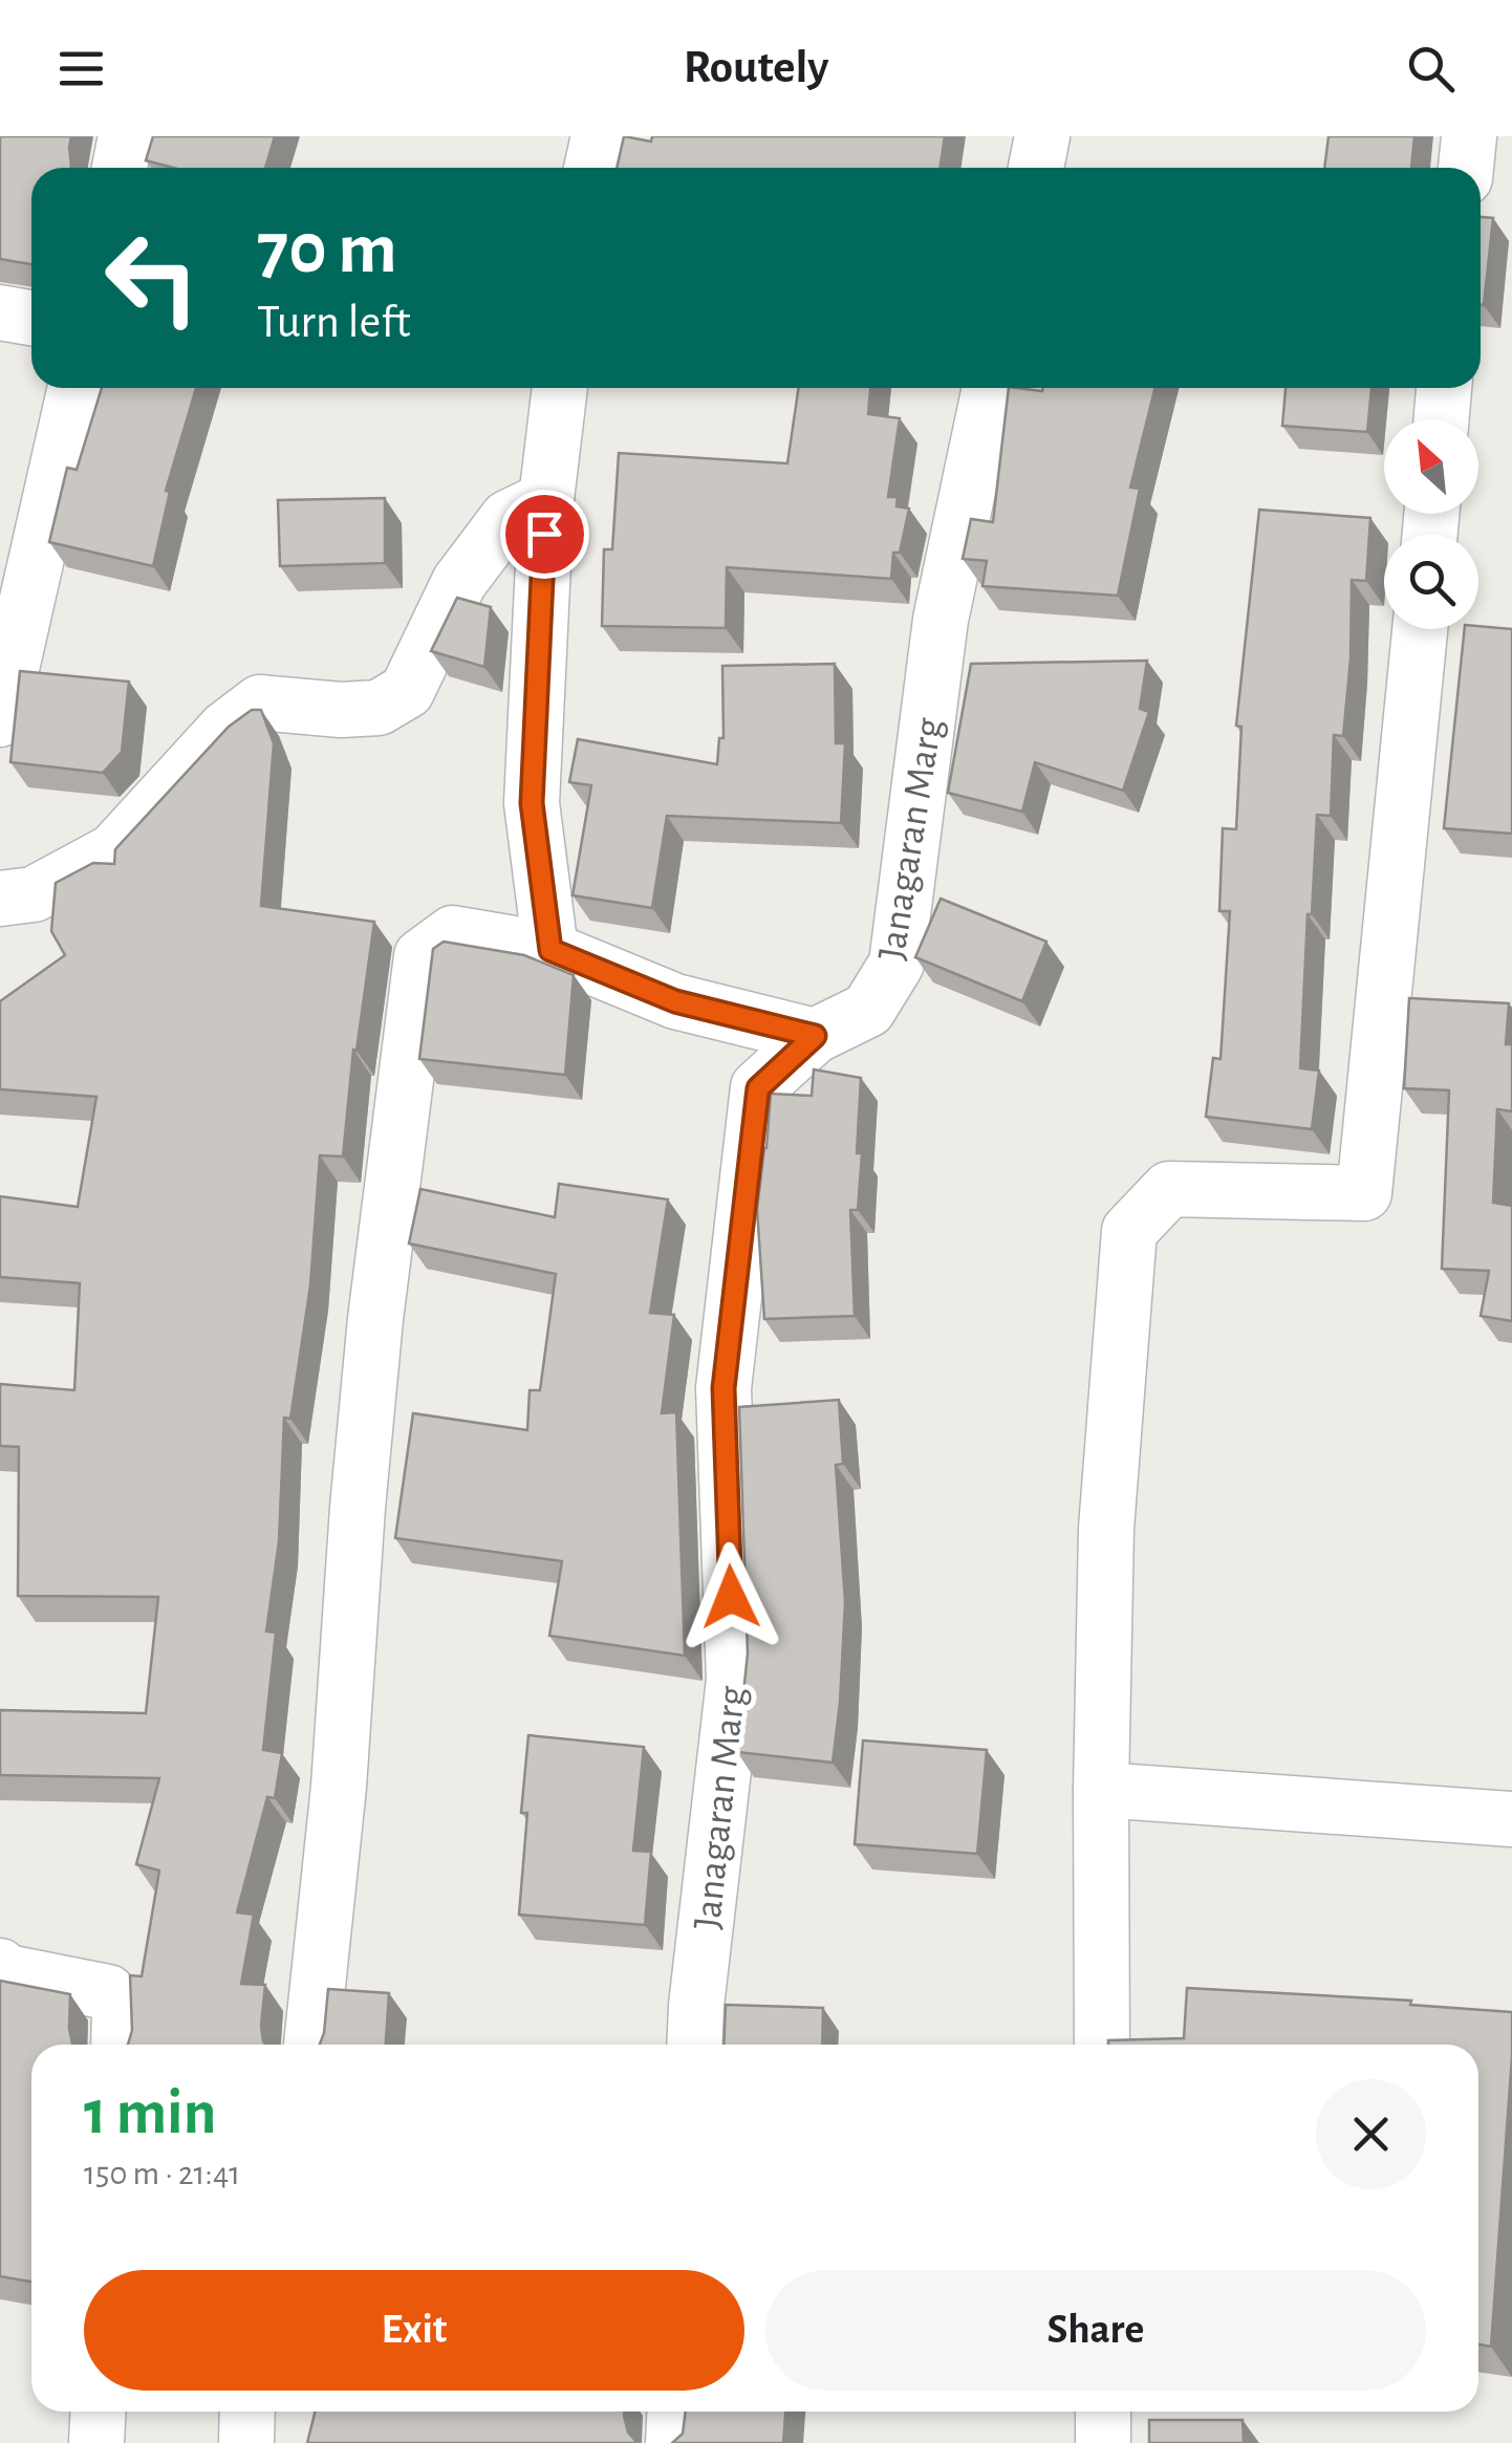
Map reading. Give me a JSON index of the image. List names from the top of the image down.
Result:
{
  "streets": {
    "street": ["Janagaran Marg"]
  },
  "north": "top left",
  "page": {
    "header": "Routely",
    "turn": ["70 m", "Turn left"],
    "heading": ["1 min", "150 m · 21:41"],
    "buttons": ["Exit", "Share"]
  }
}
